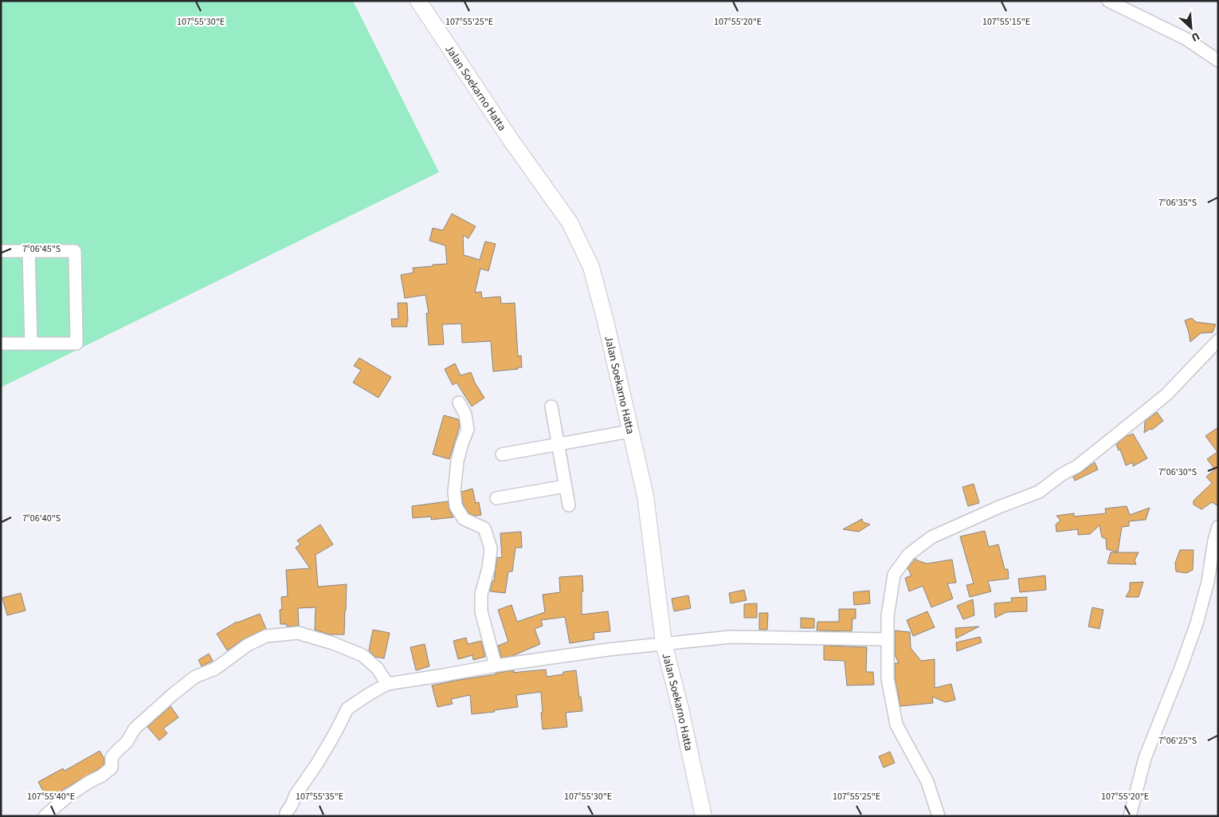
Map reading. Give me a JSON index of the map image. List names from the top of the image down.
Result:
{
  "streets": {
    "street": ["Jalan Soekarno Hatta"]
  },
  "north": "bottom right",
  "coordinates": [
    "107°55'30\"E",
    "107°55'25\"E",
    "107°55'20\"E",
    "107°55'15\"E",
    "7°06'35\"S",
    "7°06'45\"S",
    "7°06'30\"S",
    "7°06'40\"S",
    "7°06'25\"S",
    "107°55'40\"E",
    "107°55'35\"E"
  ]
}
